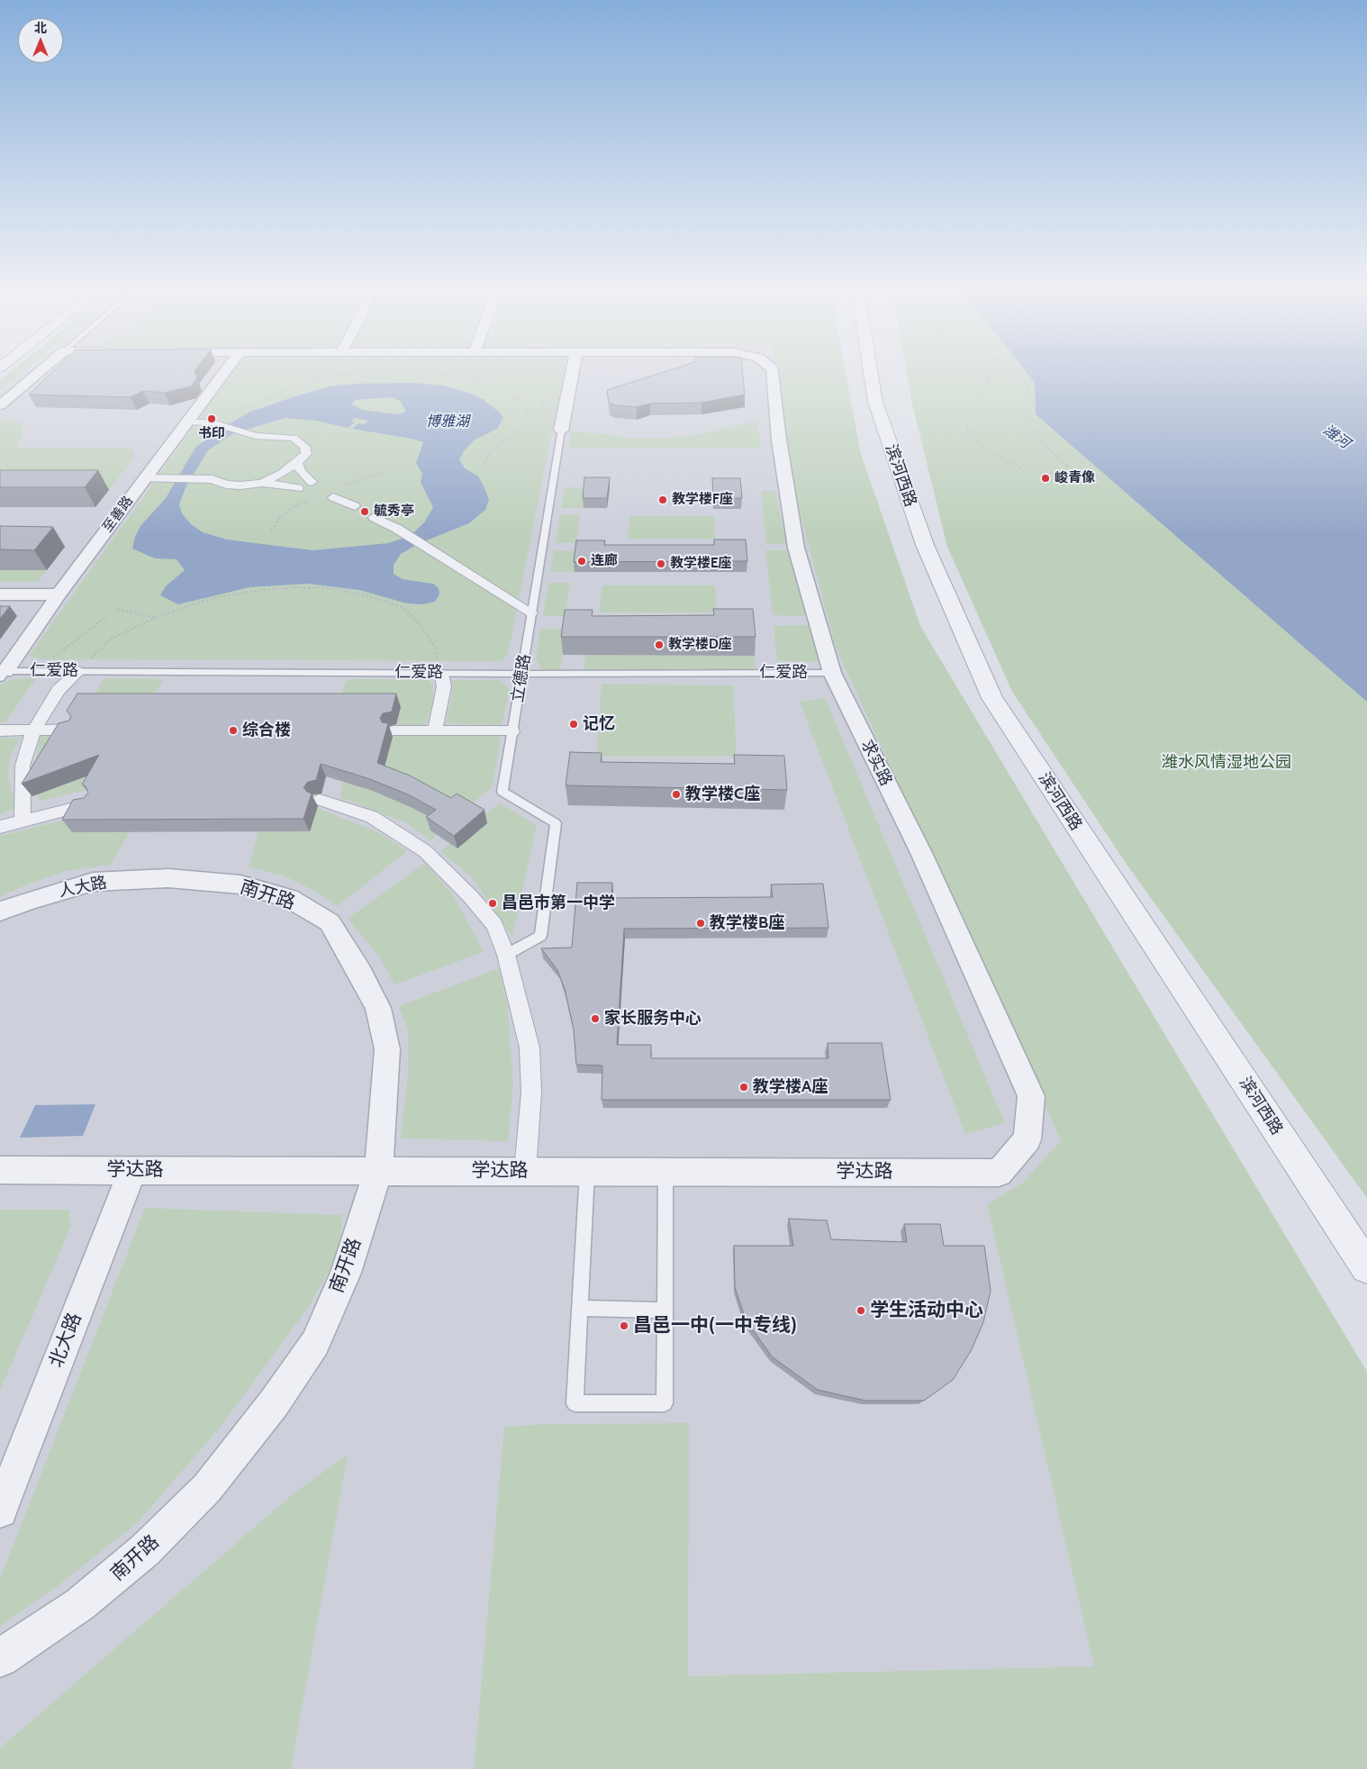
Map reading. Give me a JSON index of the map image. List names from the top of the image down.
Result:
{
  "streets": {
    "street": [
      "滨河西路",
      "至善路",
      "立德路",
      "求实路",
      "人大路",
      "南开路",
      "学达路",
      "北大路"
    ],
    "lane": ["仁爱路"]
  },
  "crossings": [
    ["至善路", "仁爱路"],
    ["仁爱路", "立德路"],
    ["仁爱路", "求实路"],
    ["求实路", "学达路"],
    ["人大路", "南开路"],
    ["南开路", "学达路"],
    ["学达路", "北大路"]
  ],
  "water": ["博雅湖", "潍河"],
  "parks": ["潍水风情湿地公园"],
  "places": [
    "书印",
    "峻青像",
    "教学楼F座",
    "毓秀亭",
    "连廊",
    "教学楼E座",
    "教学楼D座",
    "记忆",
    "综合楼",
    "教学楼C座",
    "昌邑市第一中学",
    "教学楼B座",
    "家长服务中心",
    "教学楼A座",
    "学生活动中心",
    "昌邑一中(一中专线)"
  ],
  "north": "top"
}
